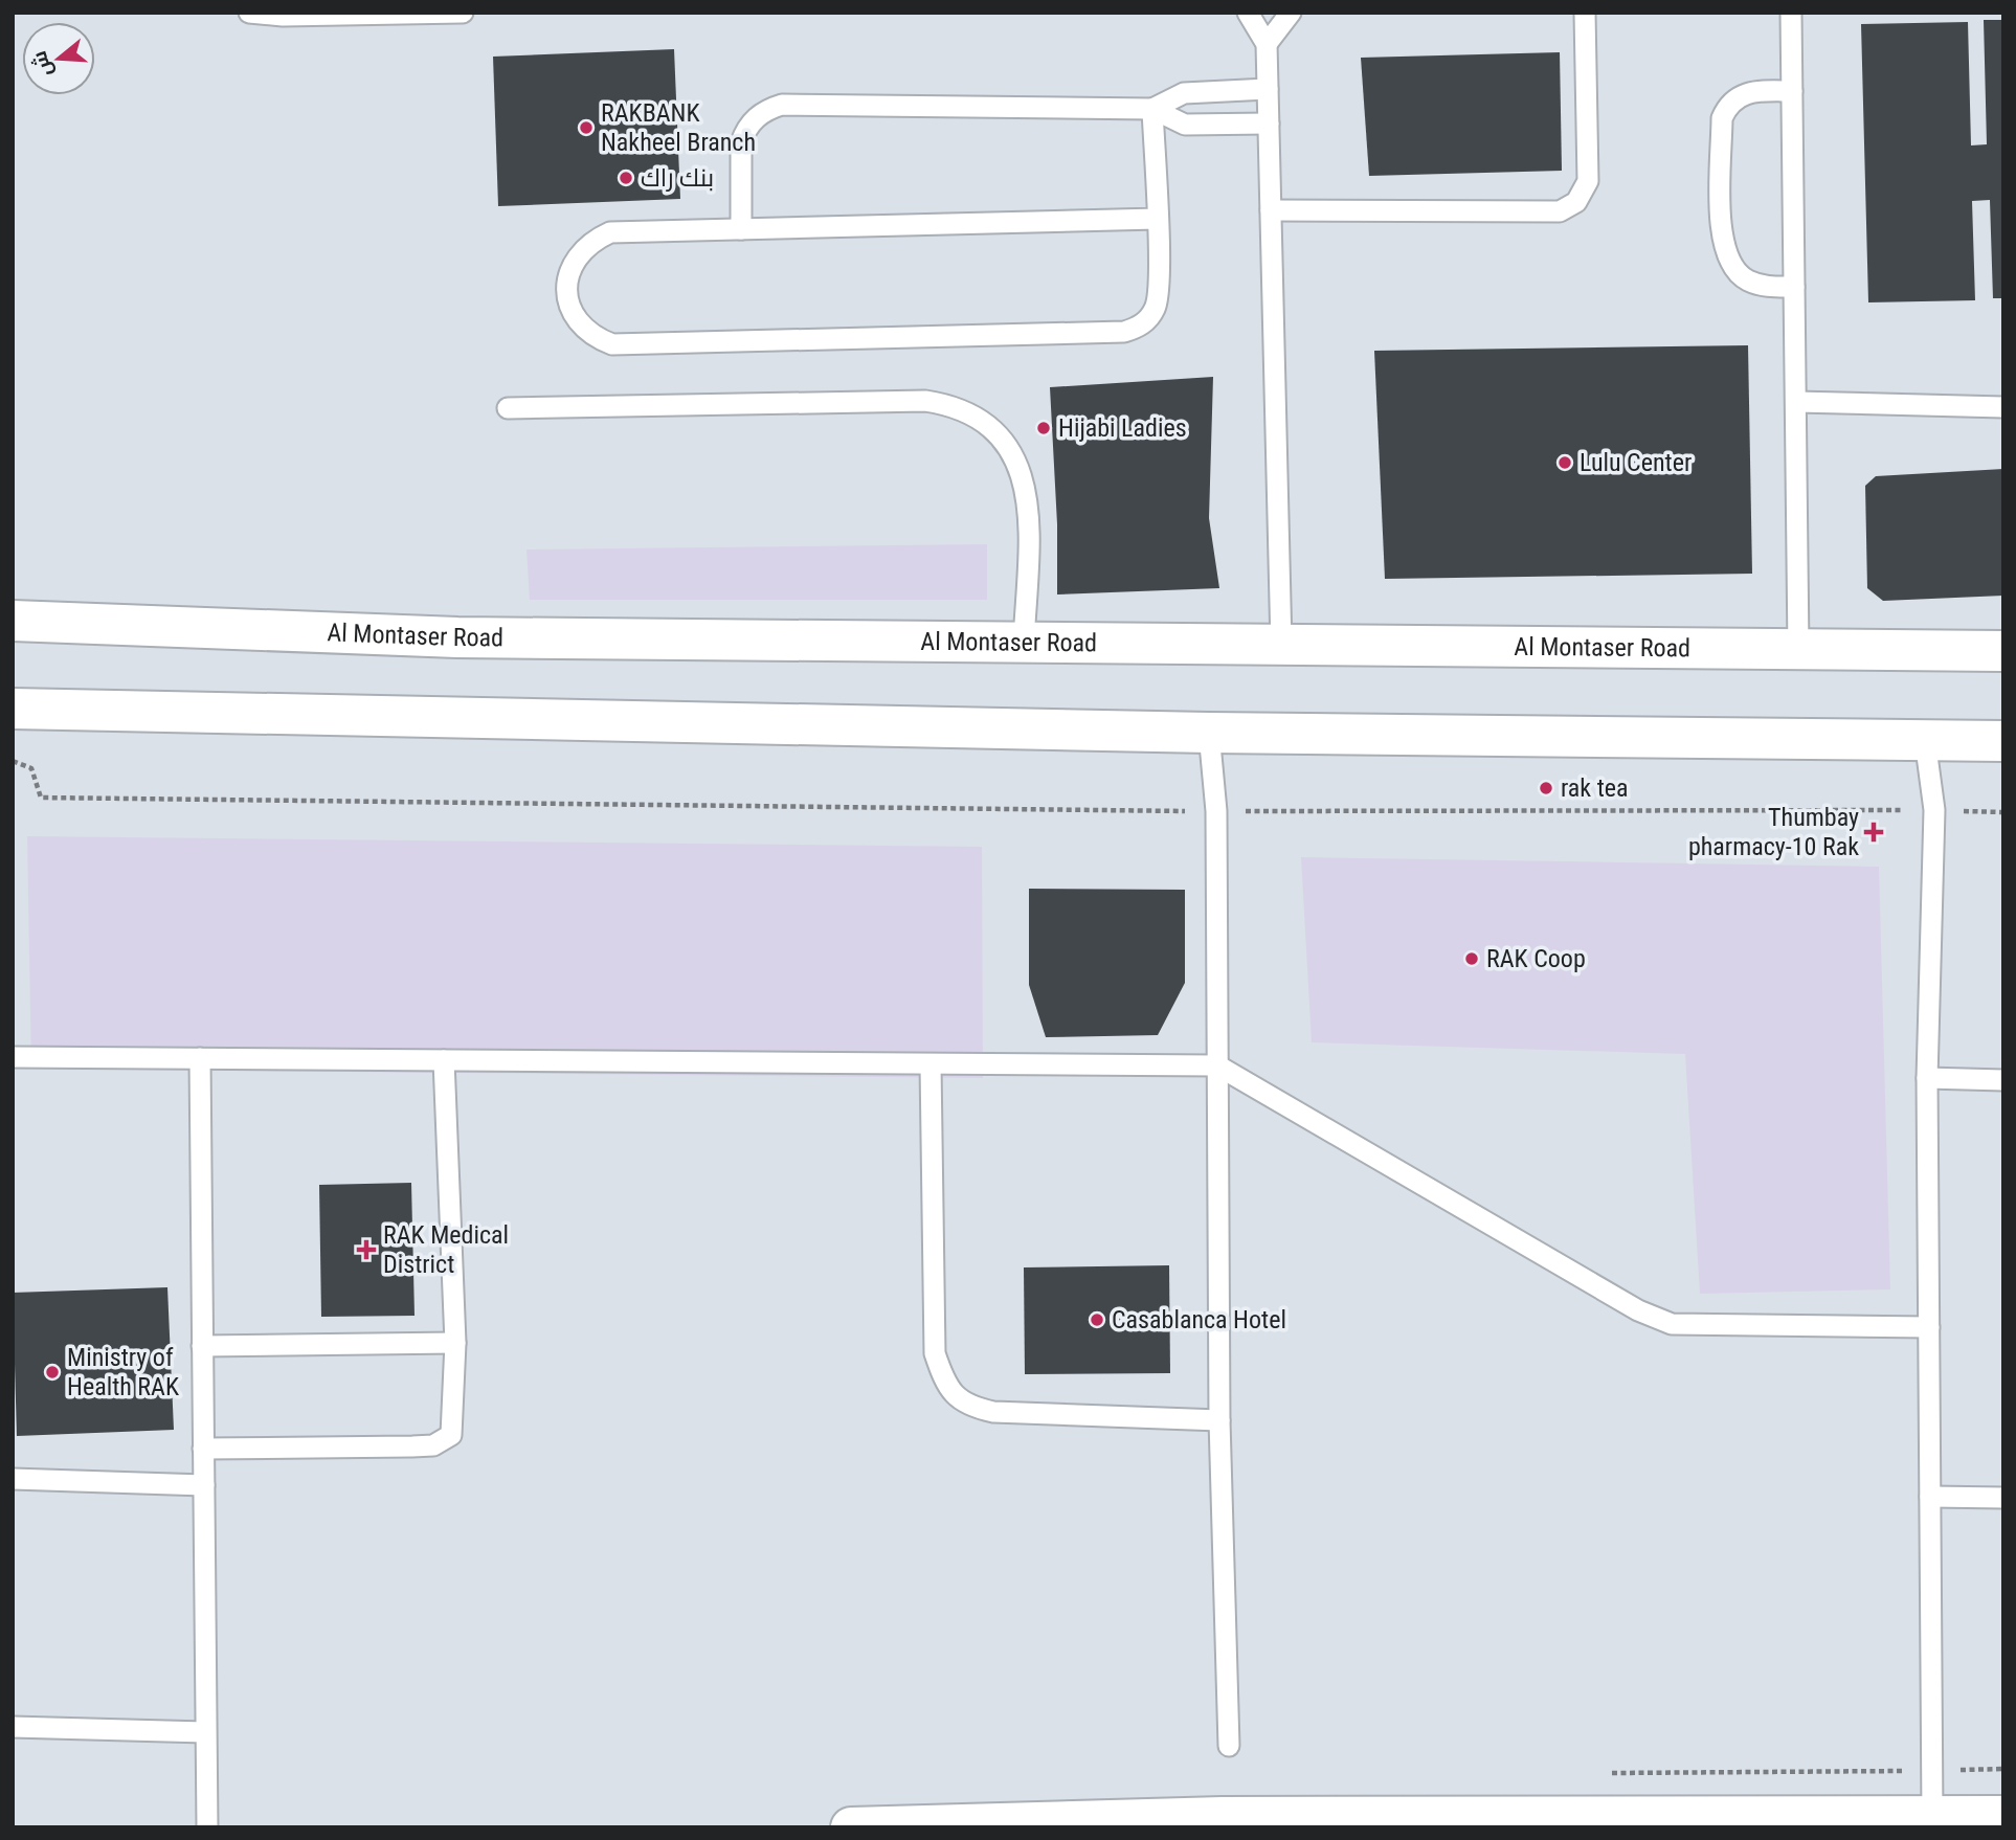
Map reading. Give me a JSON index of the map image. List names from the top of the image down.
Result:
{
  "streets": {
    "main road": ["Al Montaser Road"]
  },
  "places": {
    "other": [
      "RAKBANK Nakheel Branch",
      "بنك راك",
      "Hijabi Ladies",
      "Lulu Center",
      "rak tea",
      "RAK Coop",
      "Casablanca Hotel",
      "Ministry of Health RAK"
    ],
    "health": ["Thumbay pharmacy-10 Rak", "RAK Medical District"]
  },
  "north": "left"
}
